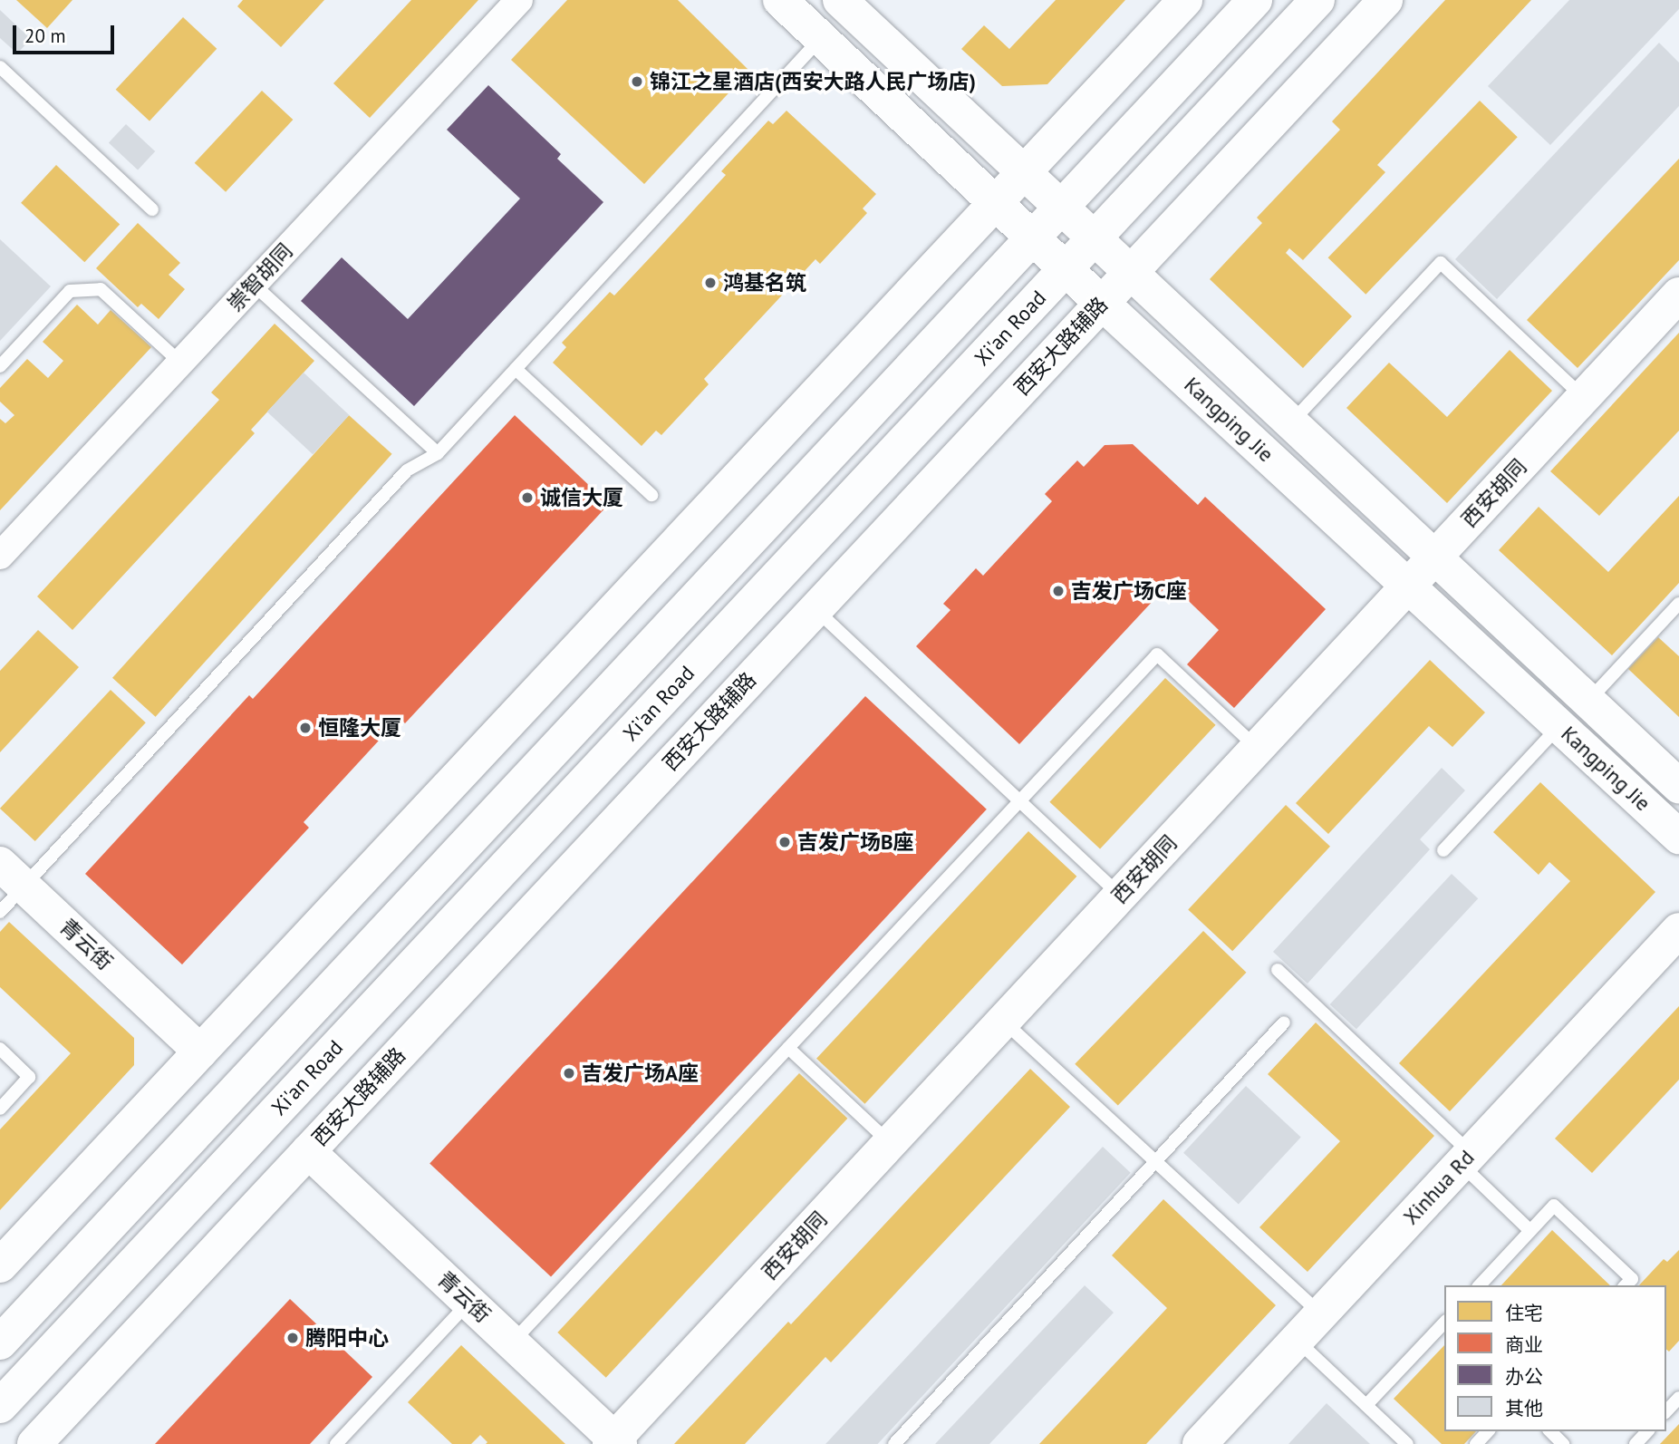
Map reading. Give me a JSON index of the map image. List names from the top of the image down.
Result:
{
  "streets": {
    "street": [
      "崇智胡同",
      "Xi'an Road",
      "西安大路辅路",
      "Kangping Jie",
      "西安胡同",
      "青云街",
      "Xinhua Rd"
    ]
  },
  "crossings": [
    ["Xi'an Road", "Kangping Jie"],
    ["西安大路辅路", "Kangping Jie"],
    ["西安大路辅路", "青云街"],
    ["Kangping Jie", "西安胡同"],
    ["西安胡同", "青云街"]
  ],
  "places": [
    "锦江之星酒店(西安大路人民广场店)",
    "鸿基名筑",
    "诚信大厦",
    "吉发广场C座",
    "恒隆大厦",
    "吉发广场B座",
    "吉发广场A座",
    "腾阳中心"
  ],
  "legend": [
    "住宅",
    "商业",
    "办公",
    "其他"
  ],
  "scale_bar": "20 m"
}
